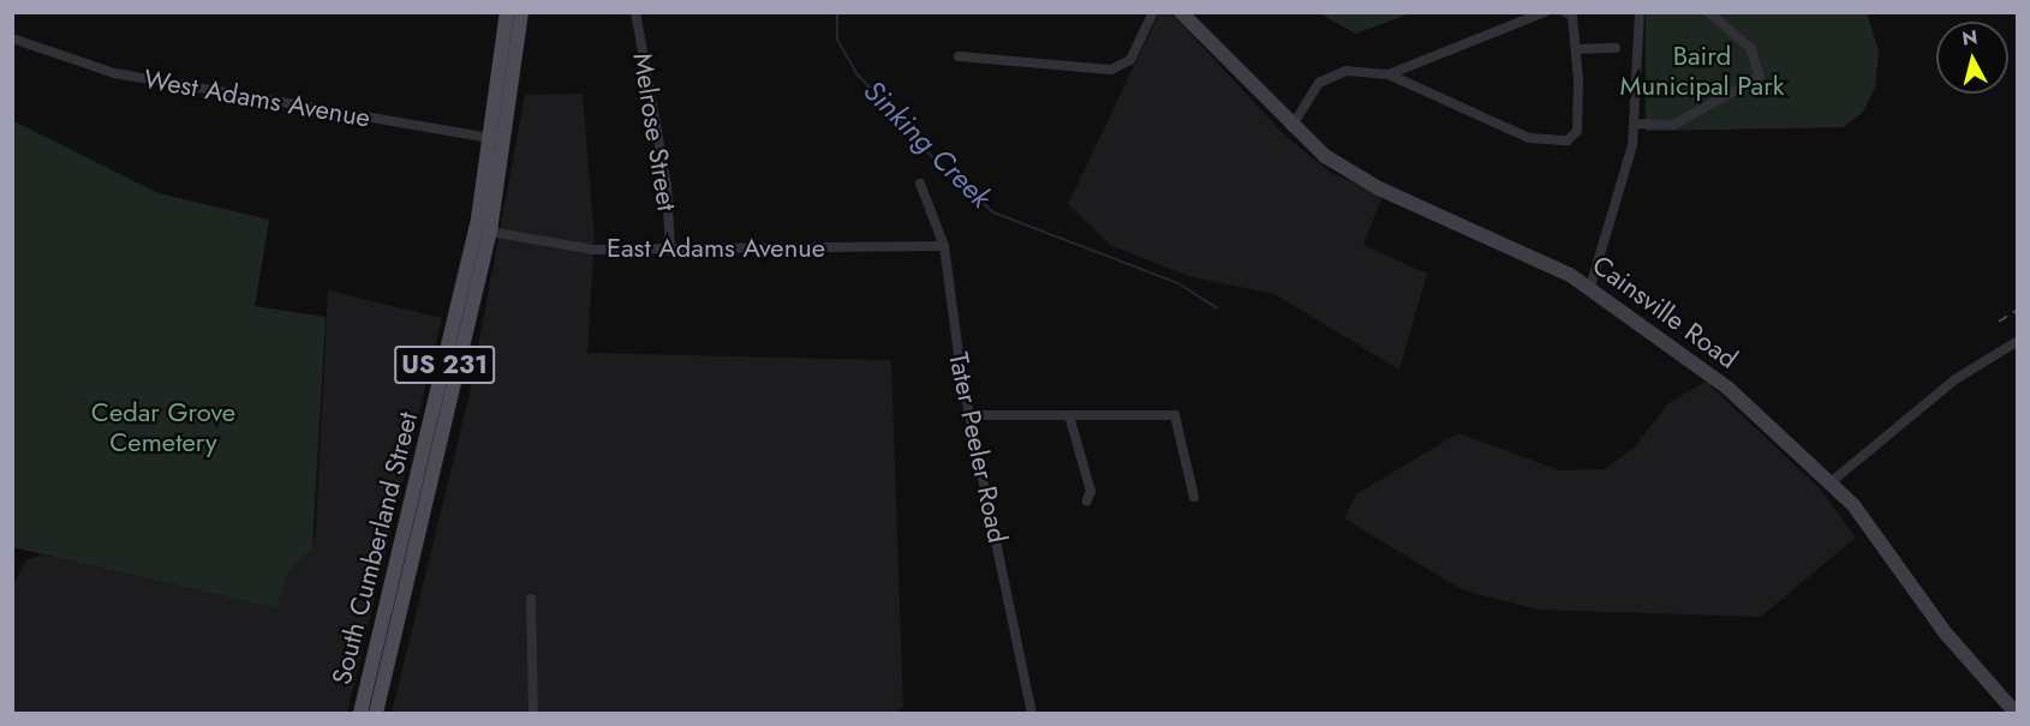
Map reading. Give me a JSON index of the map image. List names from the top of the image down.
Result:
{
  "streets": {
    "main road": ["Cainsville Road", "US 231", "South Cumberland Street"],
    "street": [
      "West Adams Avenue",
      "Melrose Street",
      "East Adams Avenue",
      "Tater Peeler Road"
    ]
  },
  "crossings": [
    ["West Adams Avenue", "South Cumberland Street"],
    ["Melrose Street", "East Adams Avenue"],
    ["East Adams Avenue", "Tater Peeler Road"],
    ["East Adams Avenue", "South Cumberland Street"]
  ],
  "water": ["Sinking Creek"],
  "parks": ["Baird Municipal Park", "Cedar Grove Cemetery"],
  "north": "top"
}
